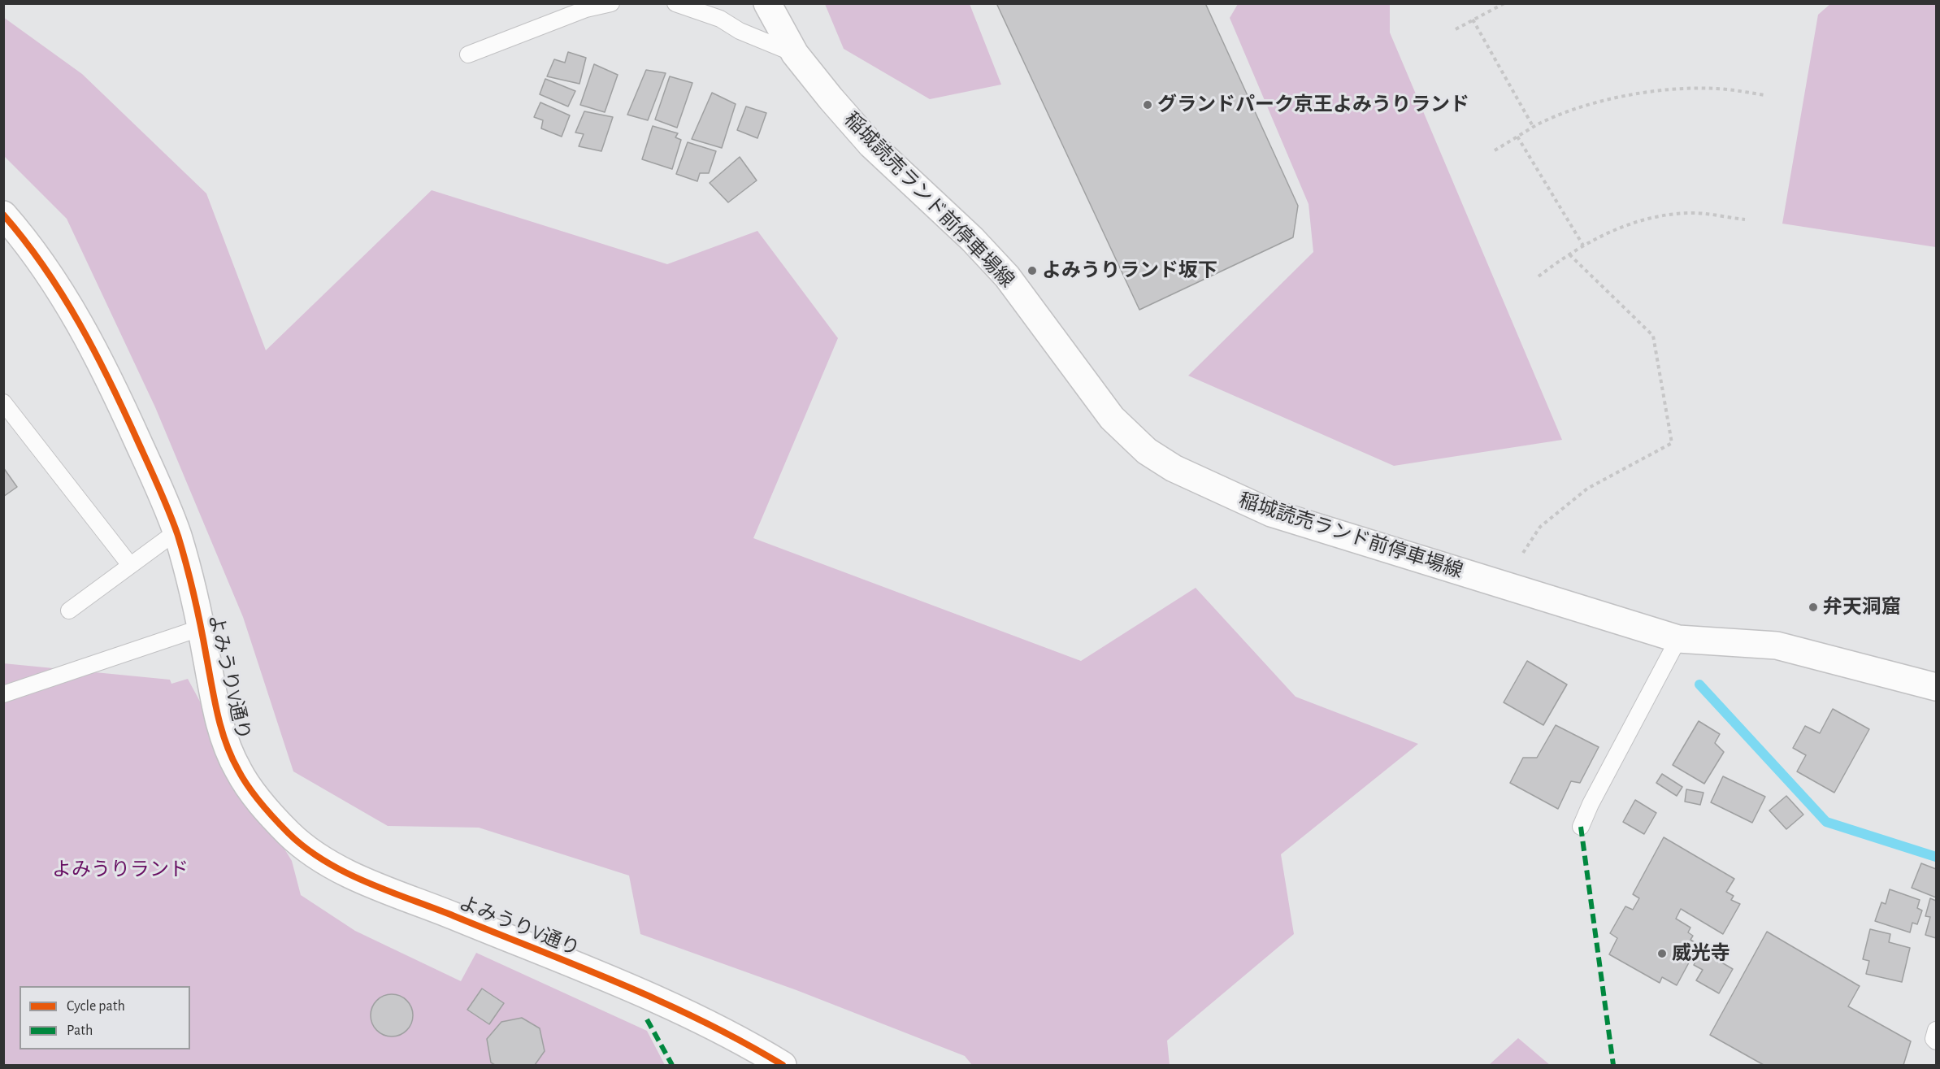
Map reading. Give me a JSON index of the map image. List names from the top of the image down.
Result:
{
  "streets": {
    "main road": ["稲城読売ランド前停車場線", "よみうりV通り"]
  },
  "parks": ["よみうりランド"],
  "places": [
    "グランドパーク京王よみうりランド",
    "よみうりランド坂下",
    "弁天洞窟",
    "威光寺"
  ],
  "legend": ["Cycle path", "Path"]
}
